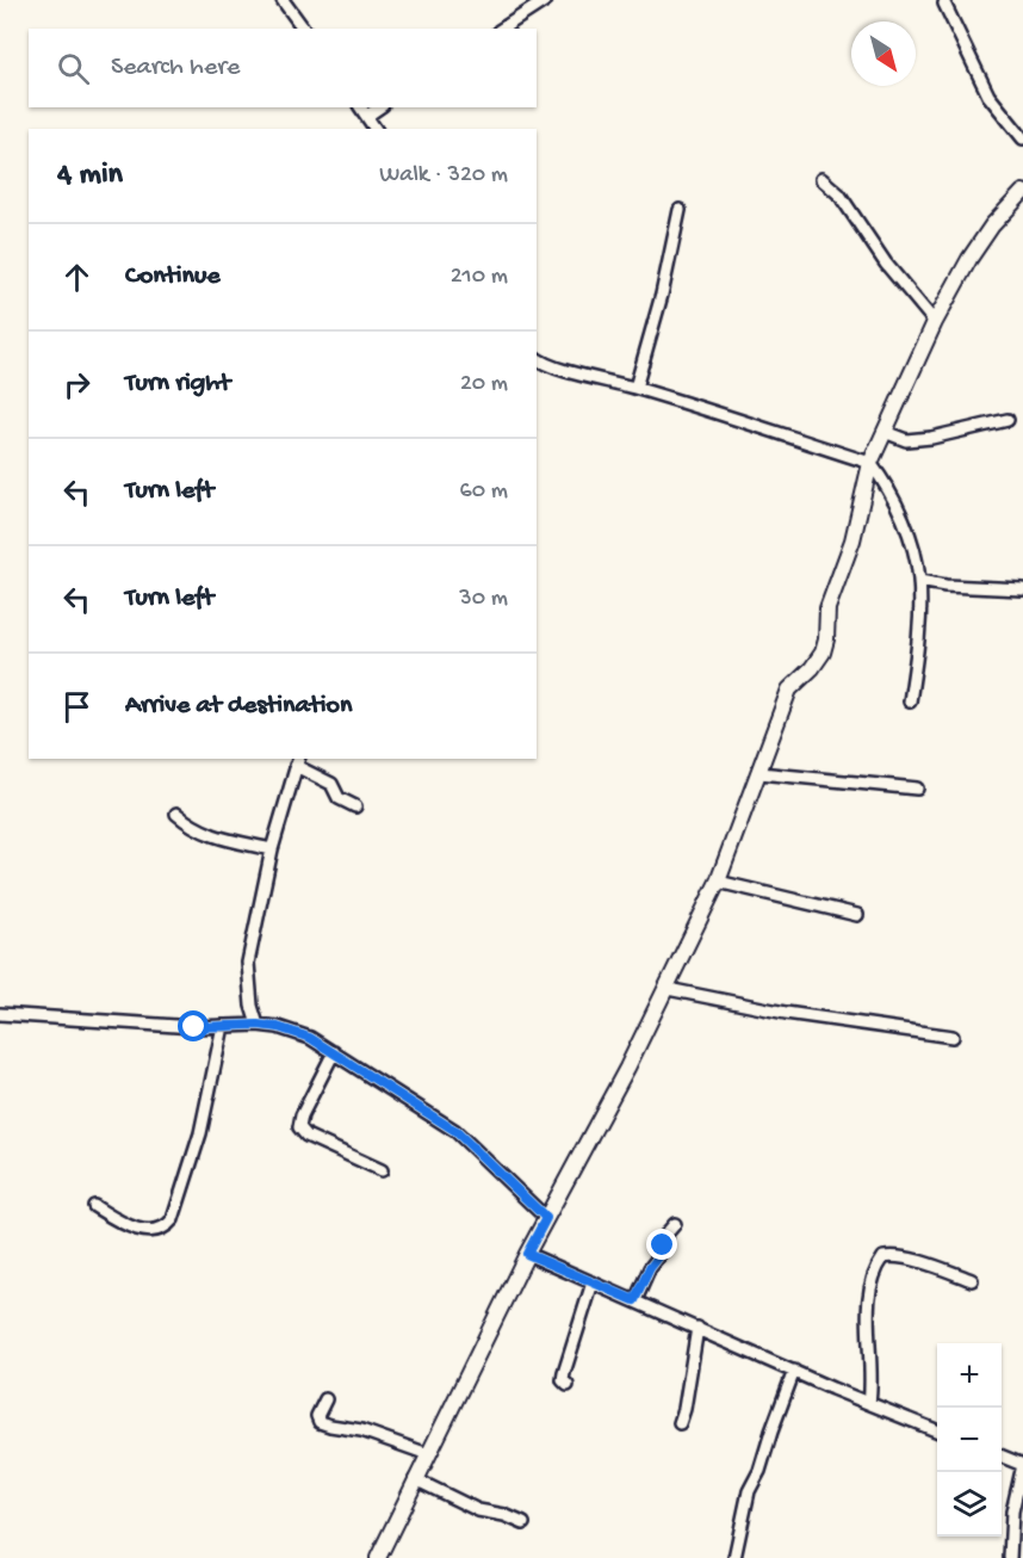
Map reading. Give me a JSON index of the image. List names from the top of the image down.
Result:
{
  "north": "bottom right",
  "page": {
    "search": "Search here",
    "heading": ["4 min", "Walk · 320 m"],
    "list": [
      ["Continue", "210 m"],
      ["Turn right", "20 m"],
      ["Turn left", "60 m"],
      ["Turn left", "30 m"],
      "Arrive at destination"
    ],
    "map_buttons": ["+", "−"]
  }
}
